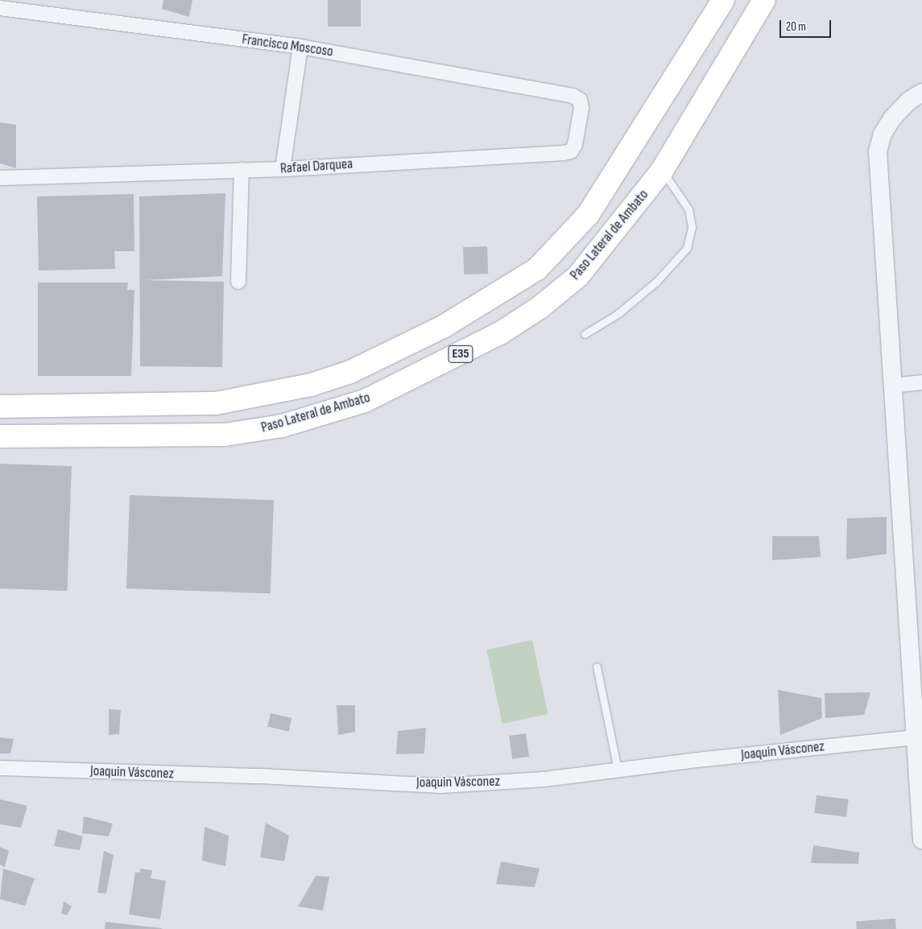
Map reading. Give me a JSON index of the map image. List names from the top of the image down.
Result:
{
  "streets": {
    "highway": ["Paso Lateral de Ambato", "E35"],
    "street": ["Francisco Moscoso", "Rafael Darquea", "Joaquin Vásconez"]
  },
  "crossings": [
    ["Francisco Moscoso", "Rafael Darquea"]
  ],
  "scale_bar": "20 m"
}
